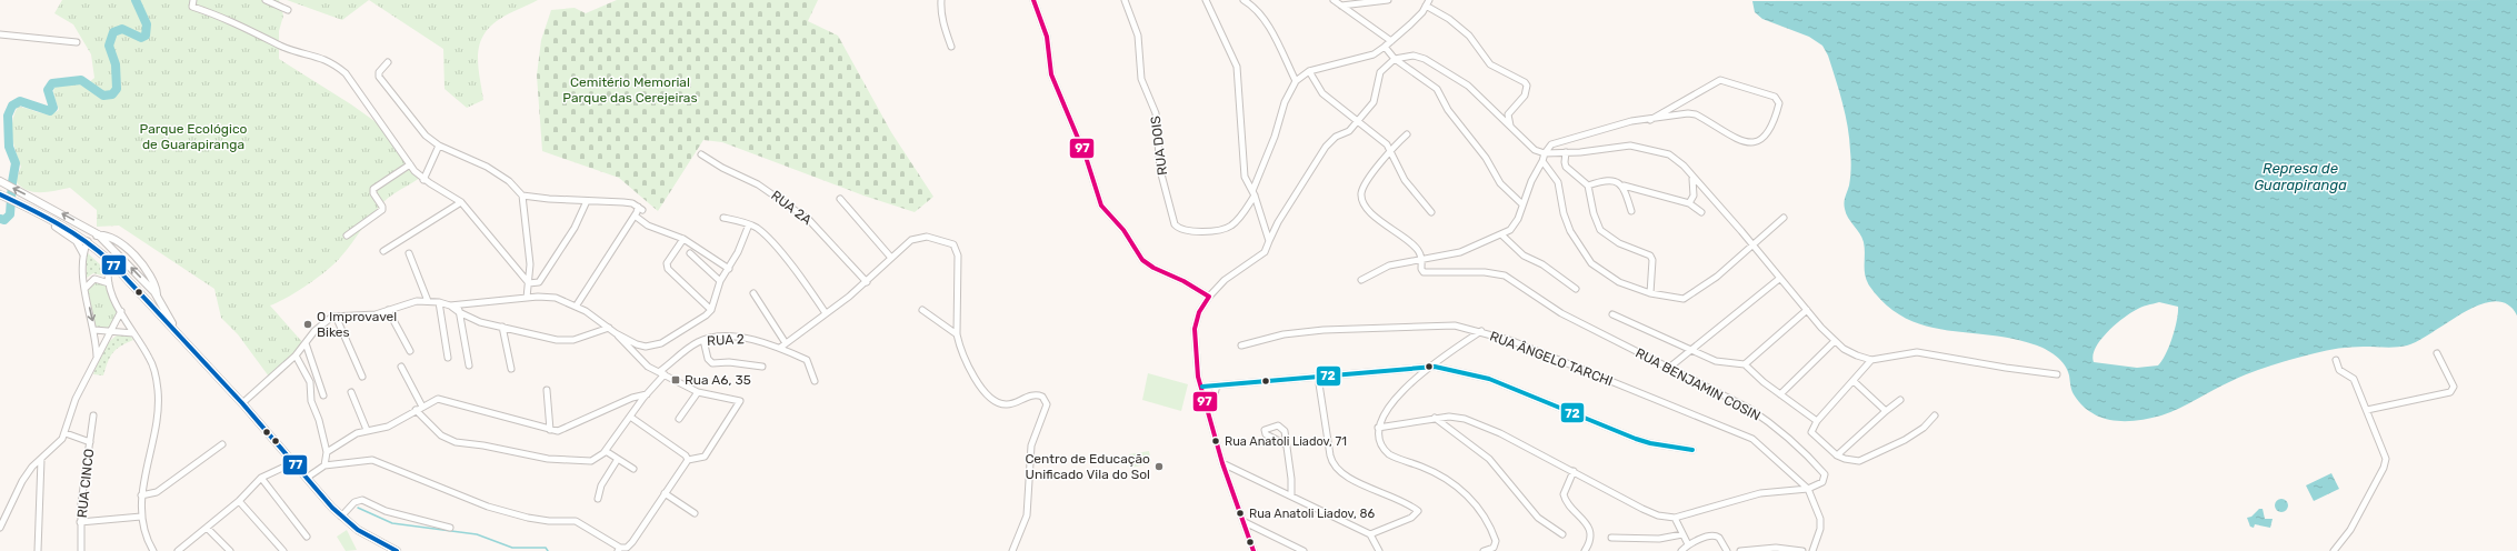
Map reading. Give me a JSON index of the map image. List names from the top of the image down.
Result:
{
  "streets": {
    "street": [
      "RUA DOIS",
      "RUA 2A",
      "RUA 2",
      "RUA ÂNGELO TARCHI",
      "RUA BENJAMIN COSIN",
      "RUA CINCO"
    ]
  },
  "crossings": [
    ["RUA ÂNGELO TARCHI", "RUA BENJAMIN COSIN"]
  ],
  "water": ["Represa de Guarapiranga"],
  "parks": ["Cemitério Memorial Parque das Cerejeiras", "Parque Ecológico de Guarapiranga"],
  "places": {
    "other": [
      "O Improvavel Bikes",
      "Rua Anatoli Liadov, 71",
      "Centro de Educação Unificado Vila do Sol",
      "Rua Anatoli Liadov, 86"
    ],
    "transit": ["Rua A6, 35"]
  },
  "lines": ["transit line 97", "transit line 77", "transit line 72"]
}
